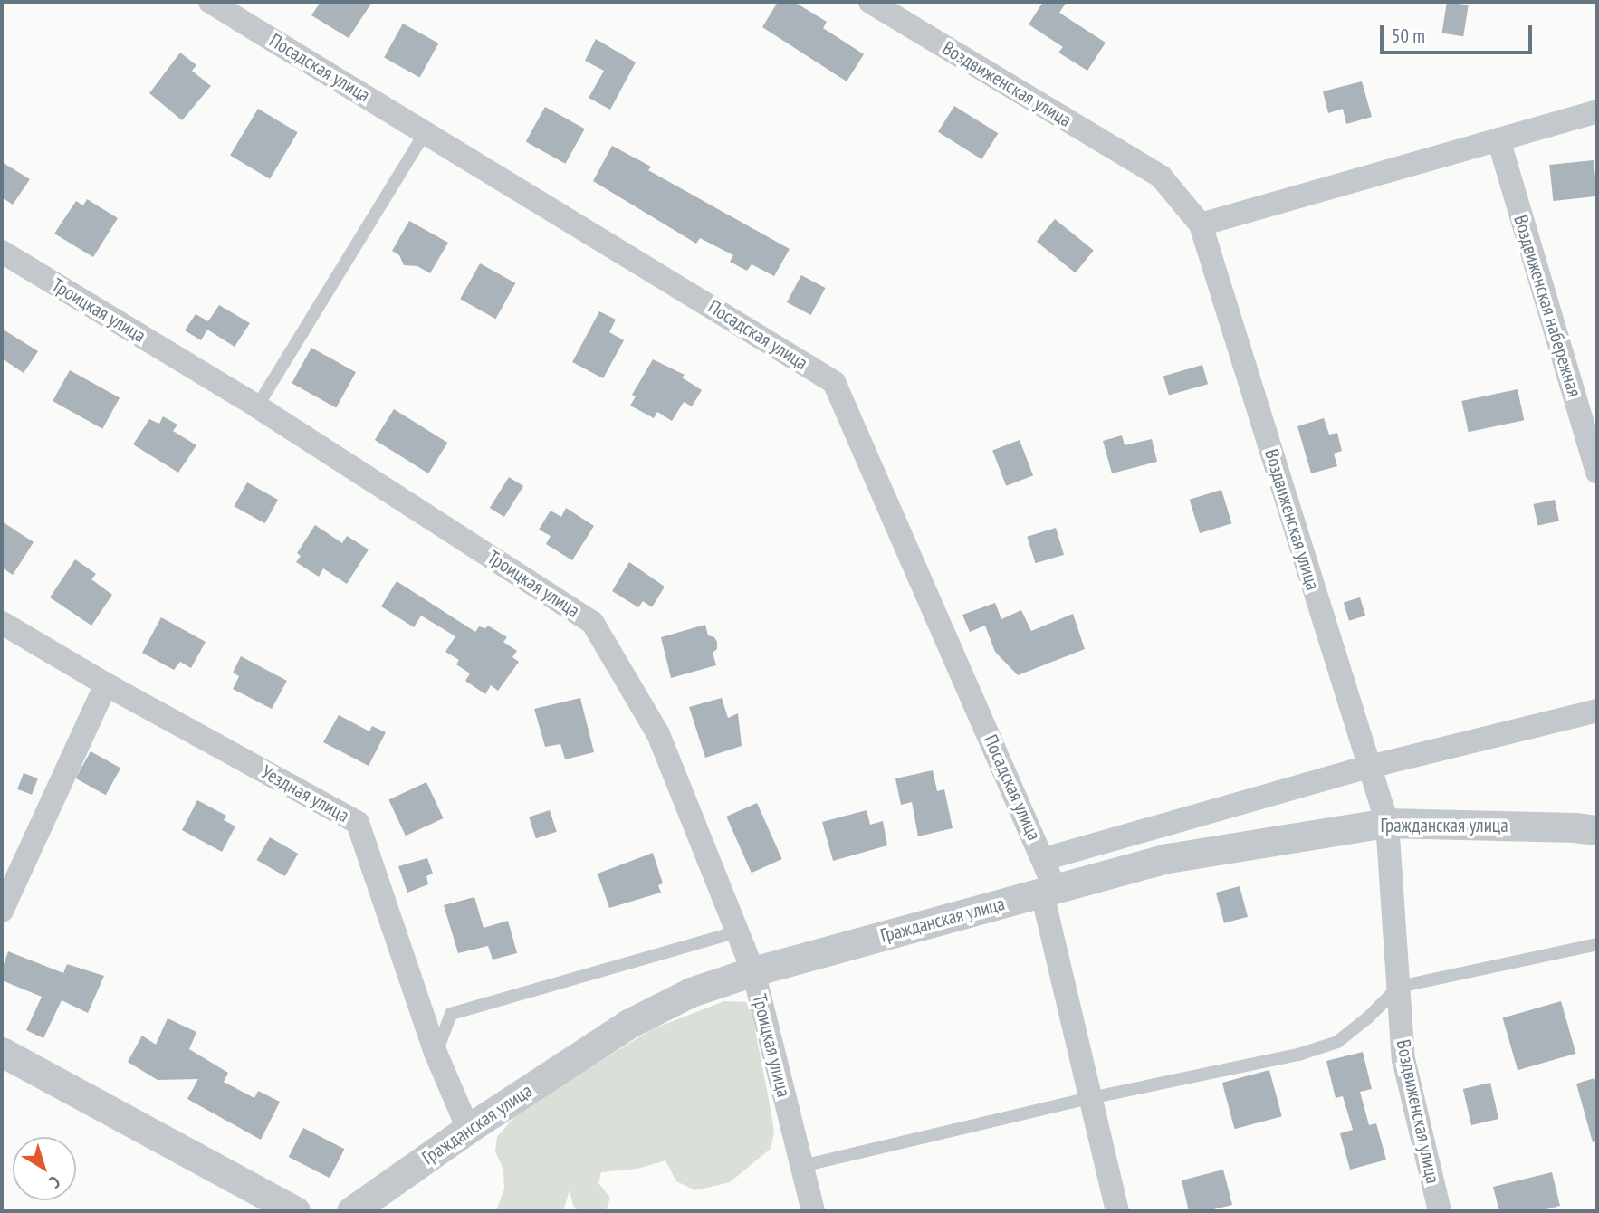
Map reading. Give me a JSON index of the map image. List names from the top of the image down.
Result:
{
  "streets": {
    "street": [
      "Посадская улица",
      "Воздвиженская улица",
      "Воздвиженская набережная",
      "Троицкая улица",
      "Уездная улица",
      "Гражданская улица"
    ]
  },
  "crossings": [
    ["Посадская улица", "Гражданская улица"],
    ["Воздвиженская улица", "Гражданская улица"],
    ["Троицкая улица", "Гражданская улица"],
    ["Уездная улица", "Гражданская улица"]
  ],
  "scale_bar": "50 m",
  "north": "bottom right"
}
